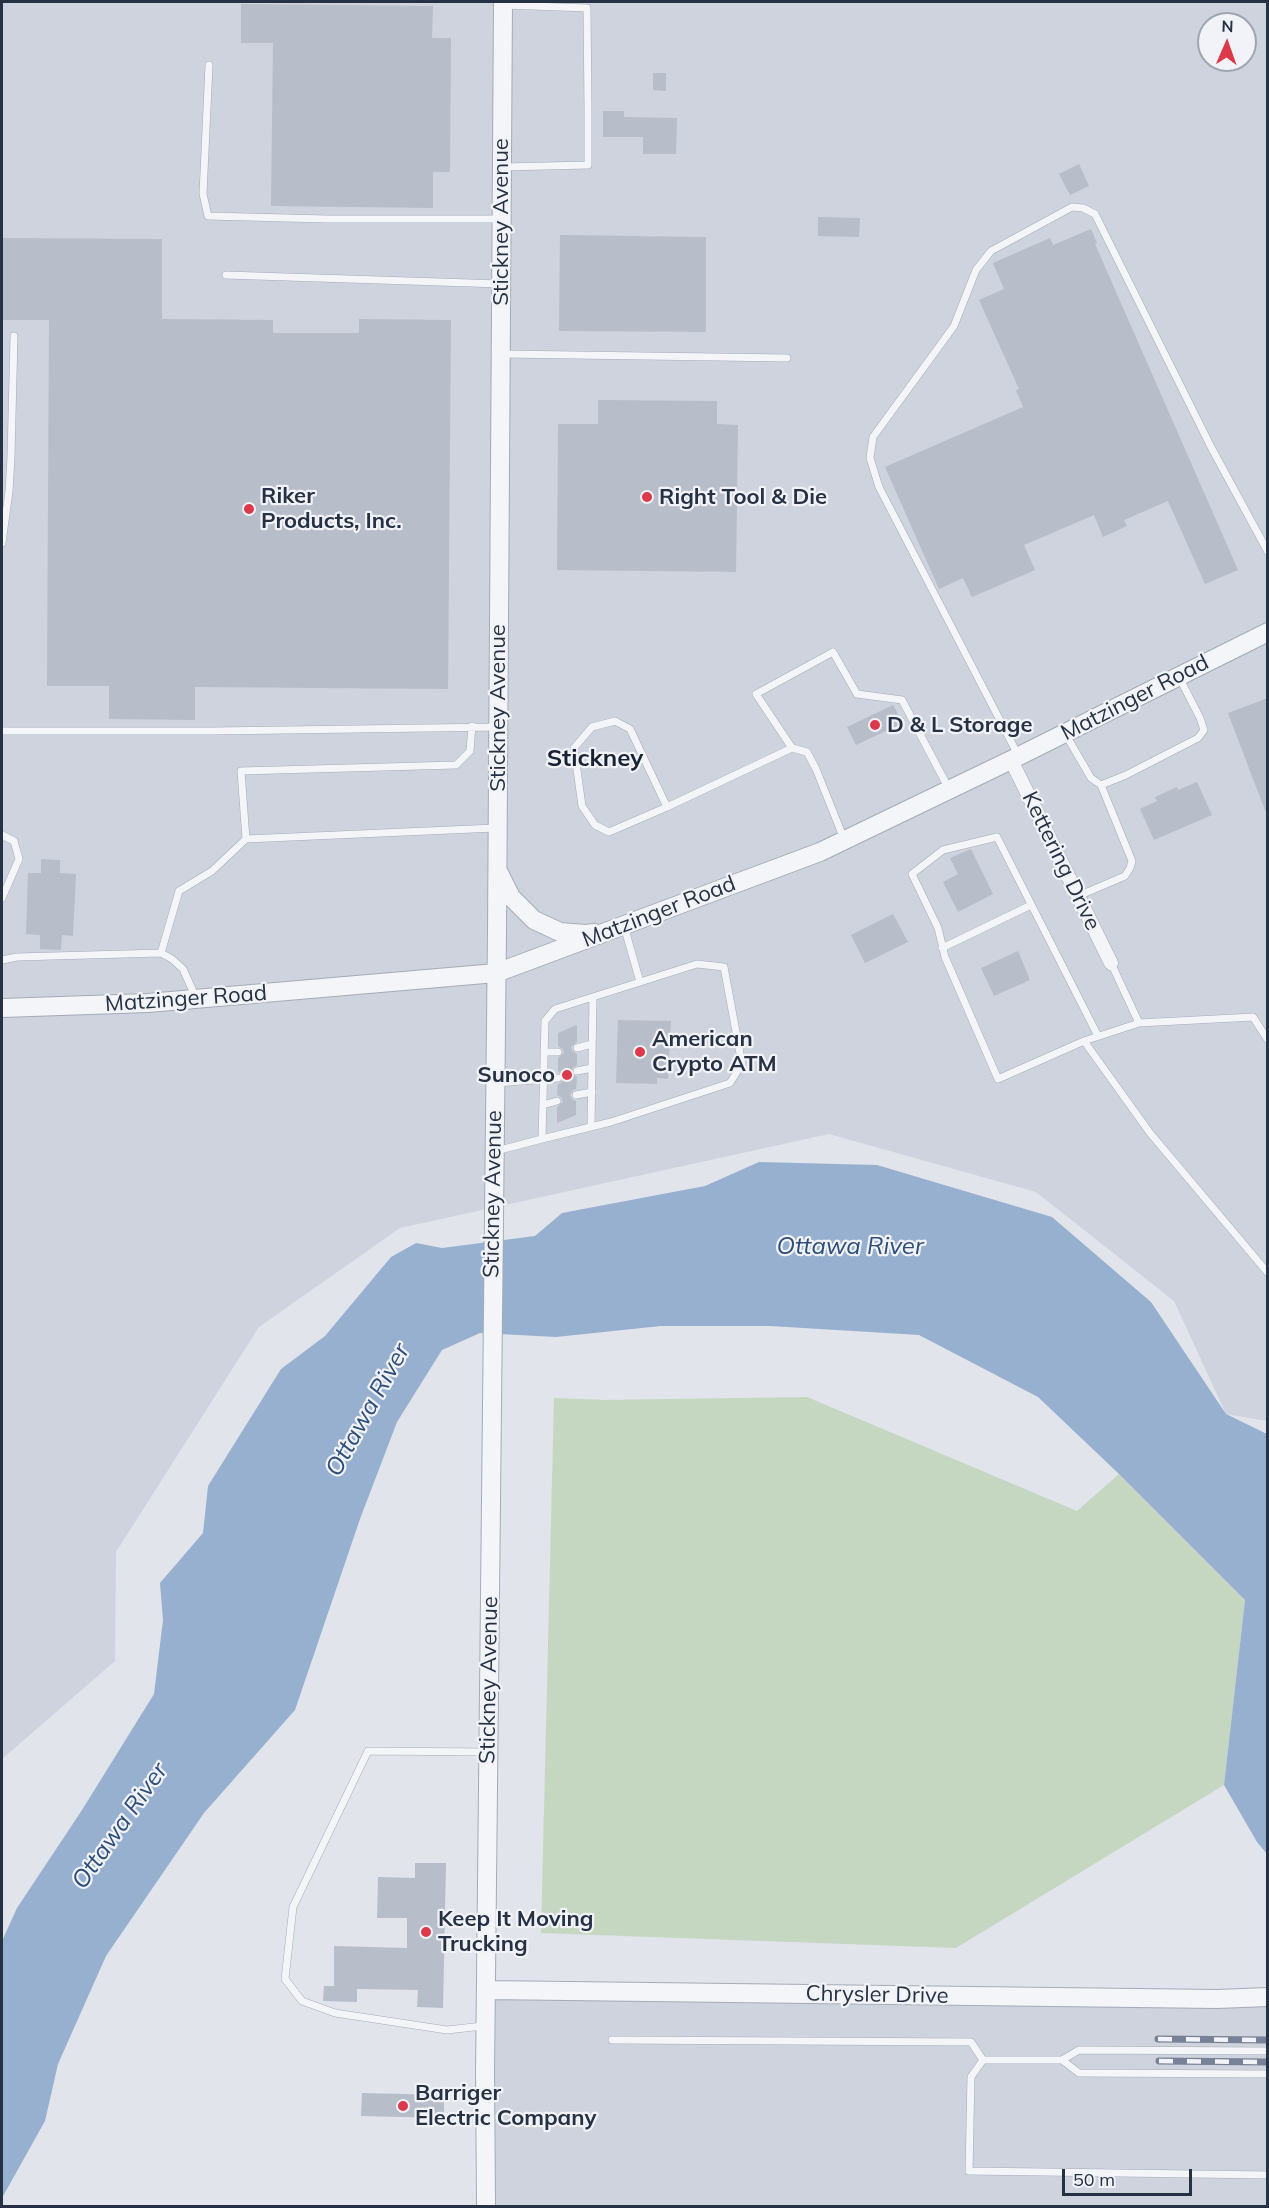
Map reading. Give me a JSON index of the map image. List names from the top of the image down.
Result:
{
  "streets": {
    "street": [
      "Stickney Avenue",
      "Matzinger Road",
      "Kettering Drive",
      "Chrysler Drive"
    ]
  },
  "crossings": [
    ["Stickney Avenue", "Matzinger Road"],
    ["Stickney Avenue", "Chrysler Drive"],
    ["Matzinger Road", "Kettering Drive"]
  ],
  "districts": ["Stickney"],
  "water": ["Ottawa River"],
  "places": [
    "Right Tool & Die",
    "Riker Products, Inc.",
    "D & L Storage",
    "American Crypto ATM",
    "Sunoco",
    "Keep It Moving Trucking",
    "Barriger Electric Company"
  ],
  "scale_bar": "50 m",
  "north": "top"
}
